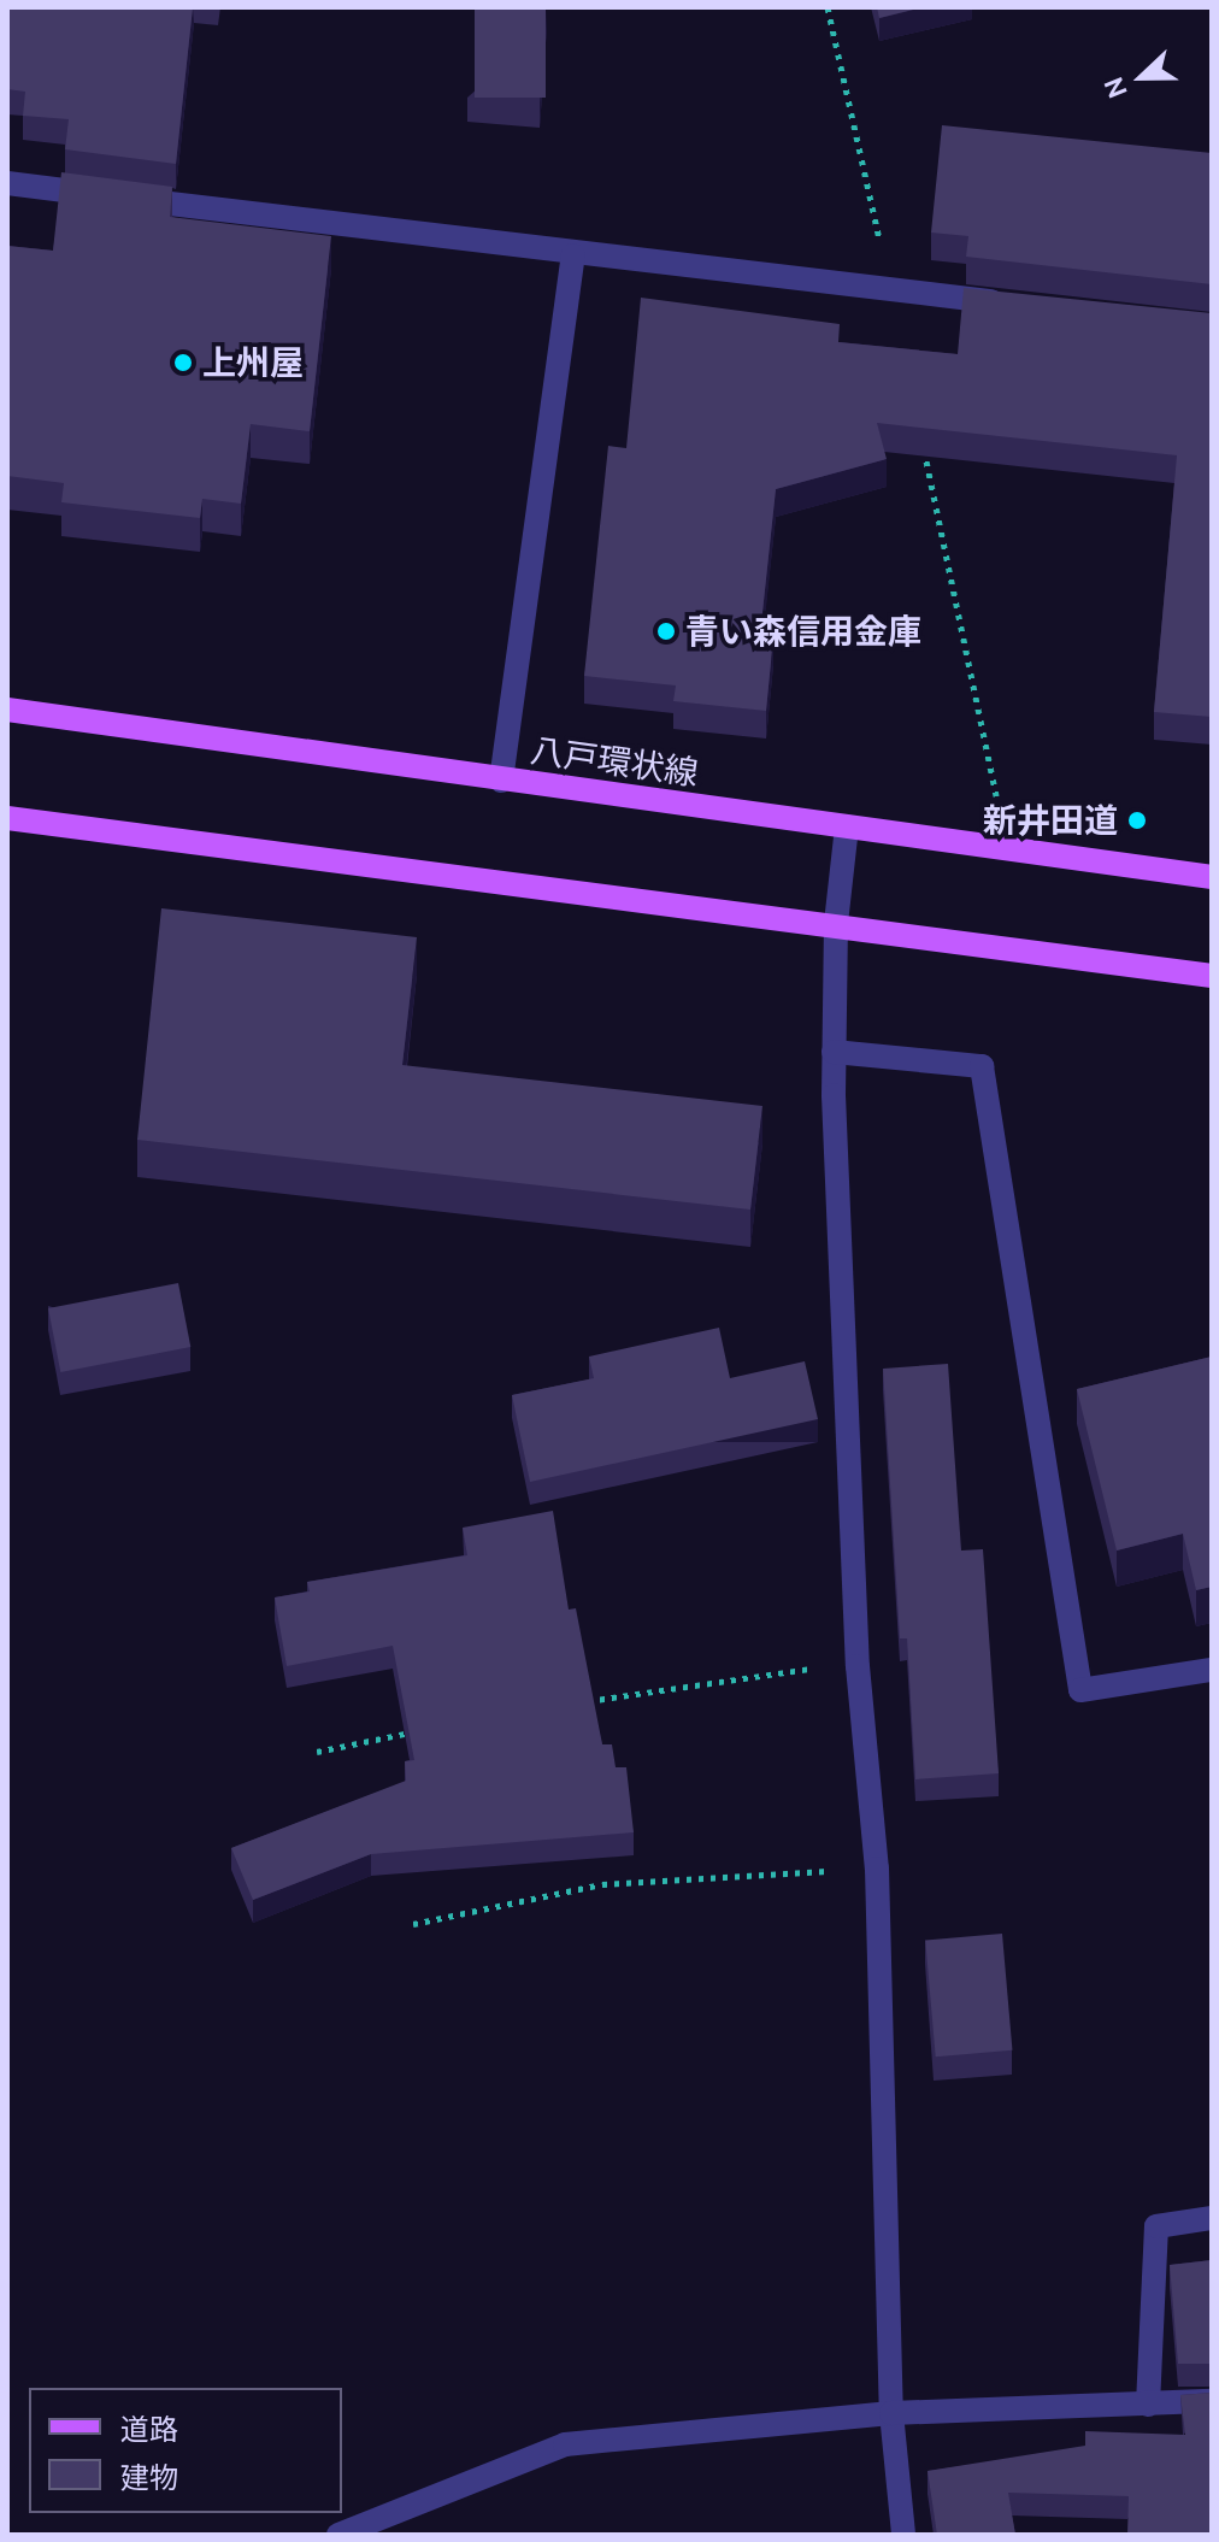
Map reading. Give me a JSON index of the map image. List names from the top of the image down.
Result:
{
  "streets": {
    "main road": ["八戸環状線"]
  },
  "places": ["上州屋", "青い森信用金庫", "新井田道"],
  "legend": ["道路", "建物"],
  "north": "left"
}
